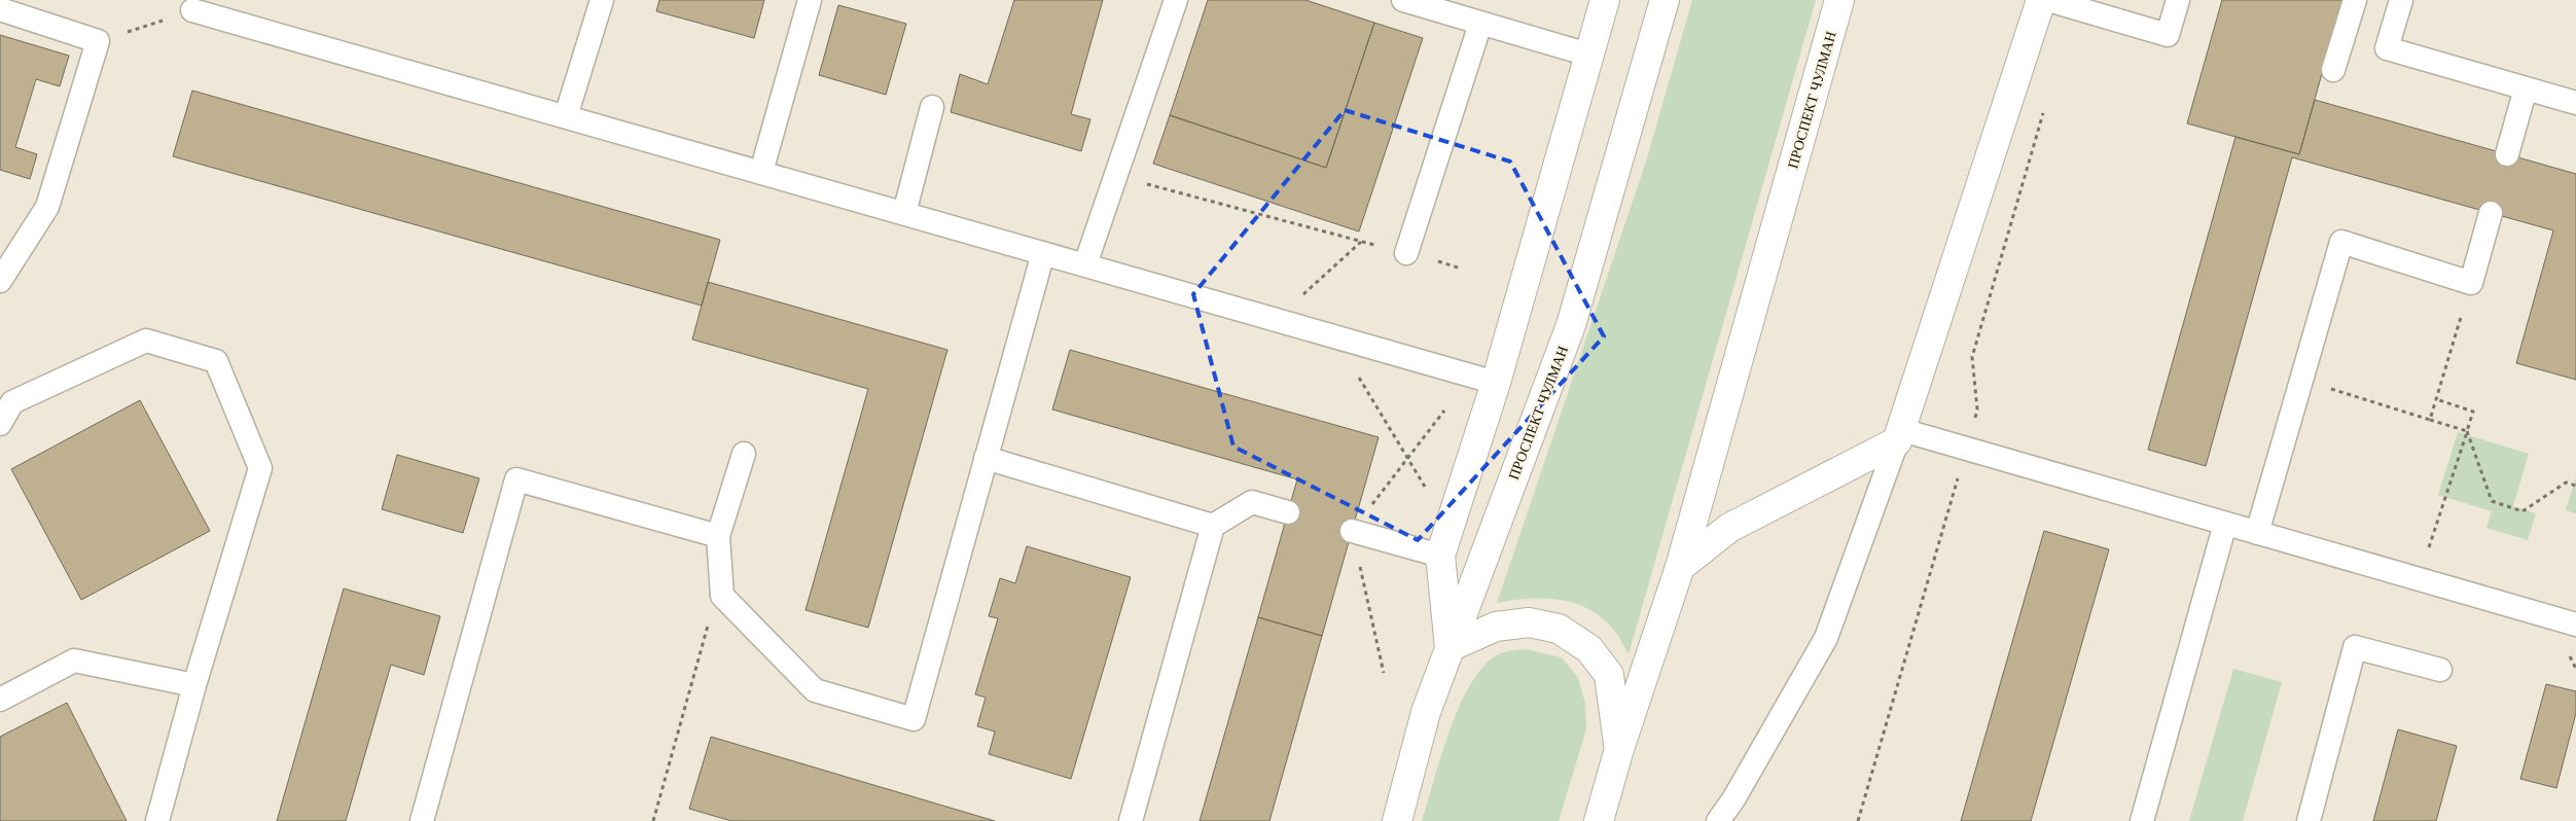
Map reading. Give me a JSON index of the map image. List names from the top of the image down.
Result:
{
  "streets": {
    "main road": ["ПРОСПЕКТ ЧУЛМАН"]
  }
}
